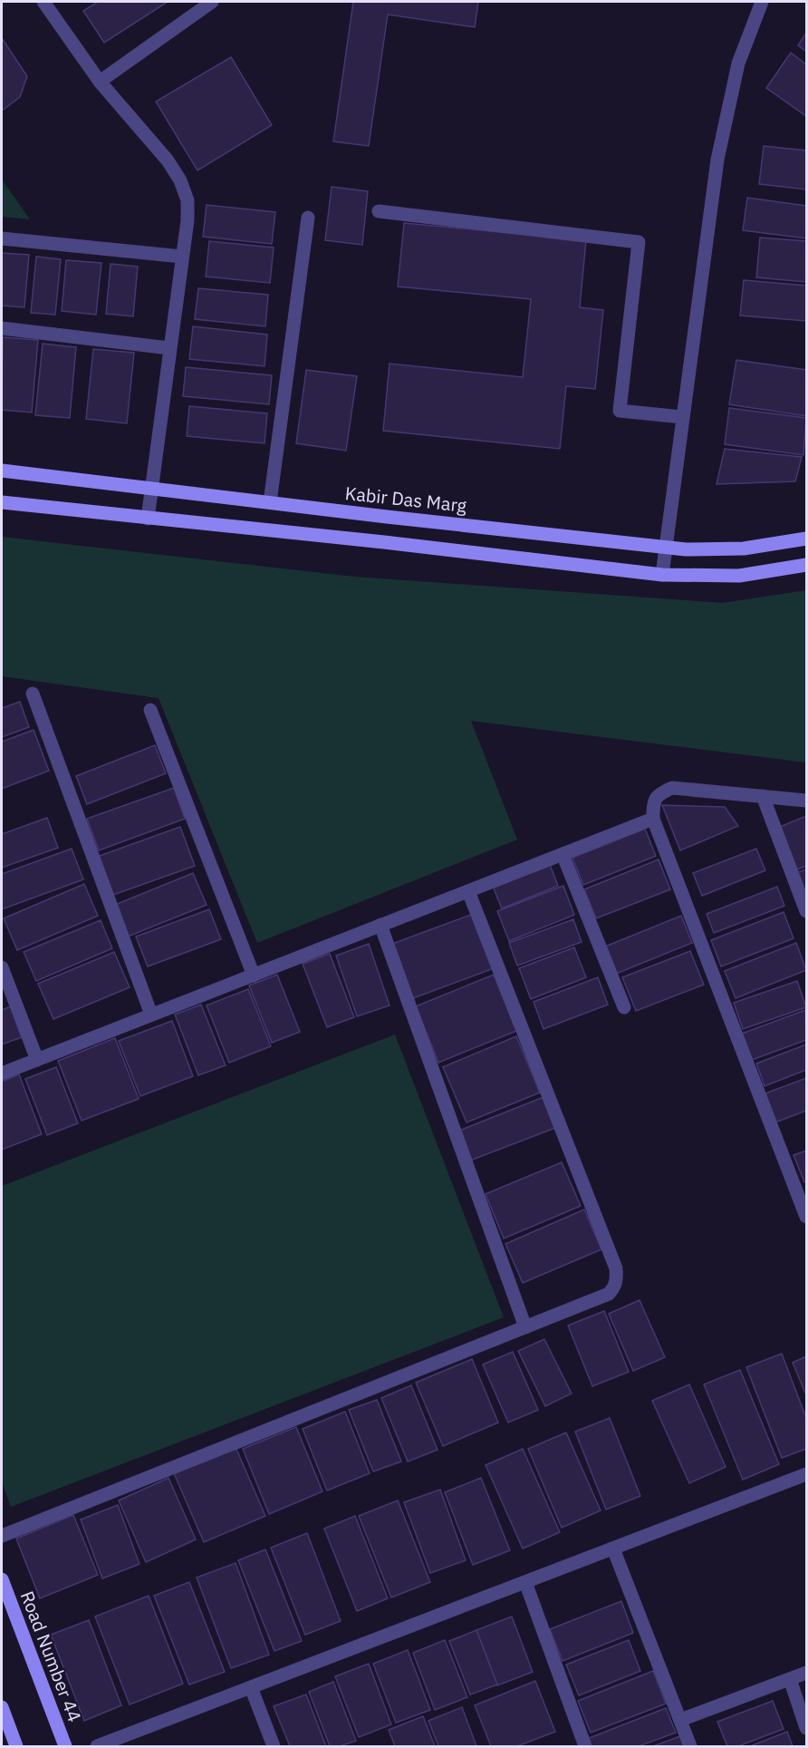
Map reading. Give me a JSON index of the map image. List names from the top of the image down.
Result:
{
  "streets": {
    "street": ["Kabir Das Marg", "Road Number 44"]
  }
}
